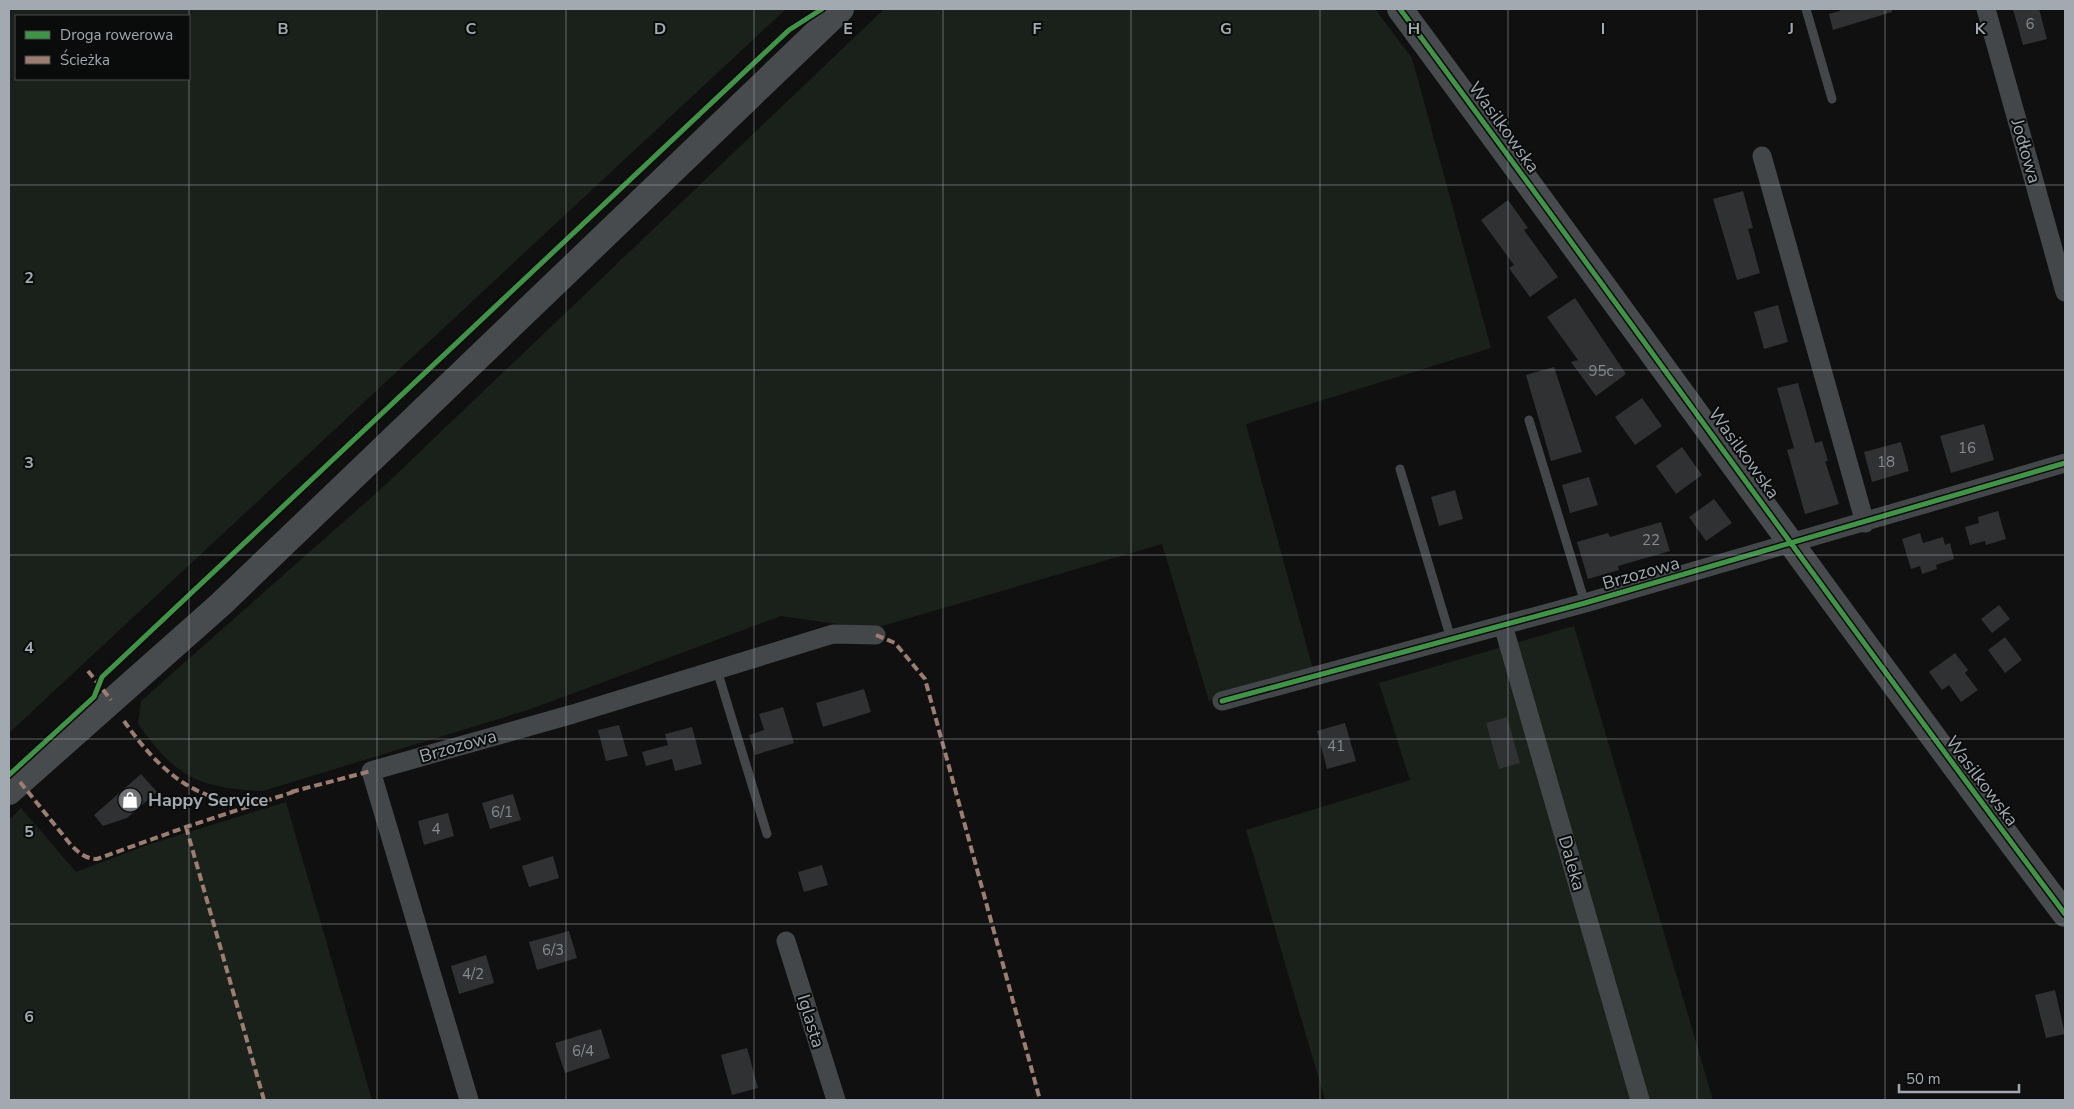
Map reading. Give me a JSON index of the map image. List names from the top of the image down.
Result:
{
  "streets": {
    "main road": ["Wasilkowska"],
    "street": [
      "Jodłowa",
      "Brzozowa",
      "Daleka",
      "Iglasta"
    ]
  },
  "crossings": [
    ["Wasilkowska", "Brzozowa"],
    ["Brzozowa", "Daleka"]
  ],
  "places": {
    "shop": ["Happy Service"]
  },
  "house_numbers": [
    "6",
    "95c",
    "16",
    "18",
    "22",
    "41",
    "6/1",
    "4",
    "6/3",
    "4/2",
    "6/4"
  ],
  "legend": ["Droga rowerowa", "Ścieżka"],
  "scale_bar": "50 m",
  "grid": {
    "columns": [
      "B",
      "C",
      "D",
      "E",
      "F",
      "G",
      "H",
      "I",
      "J",
      "K"
    ],
    "rows": [
      "2",
      "3",
      "4",
      "5",
      "6"
    ]
  }
}
